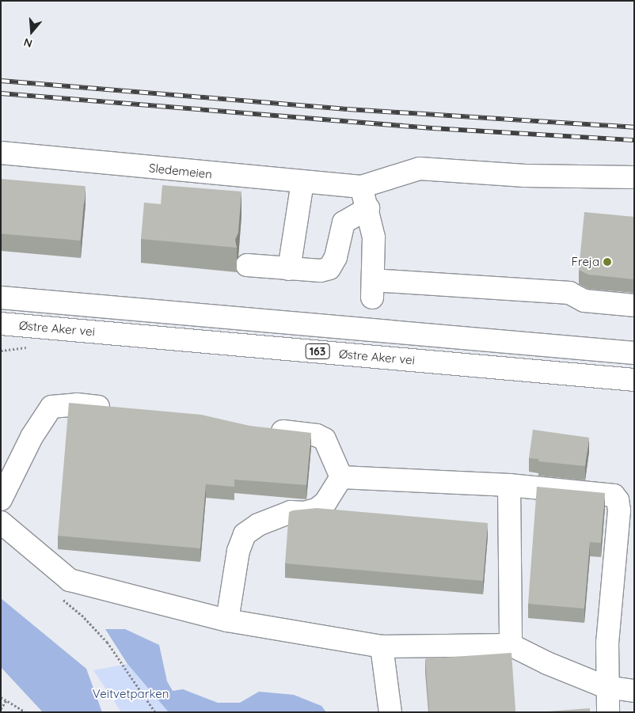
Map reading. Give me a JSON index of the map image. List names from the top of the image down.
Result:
{
  "streets": {
    "main road": ["Sledemeien", "Østre Aker vei", "163"]
  },
  "parks": ["Veitvetparken"],
  "places": ["Freja"],
  "north": "bottom"
}
